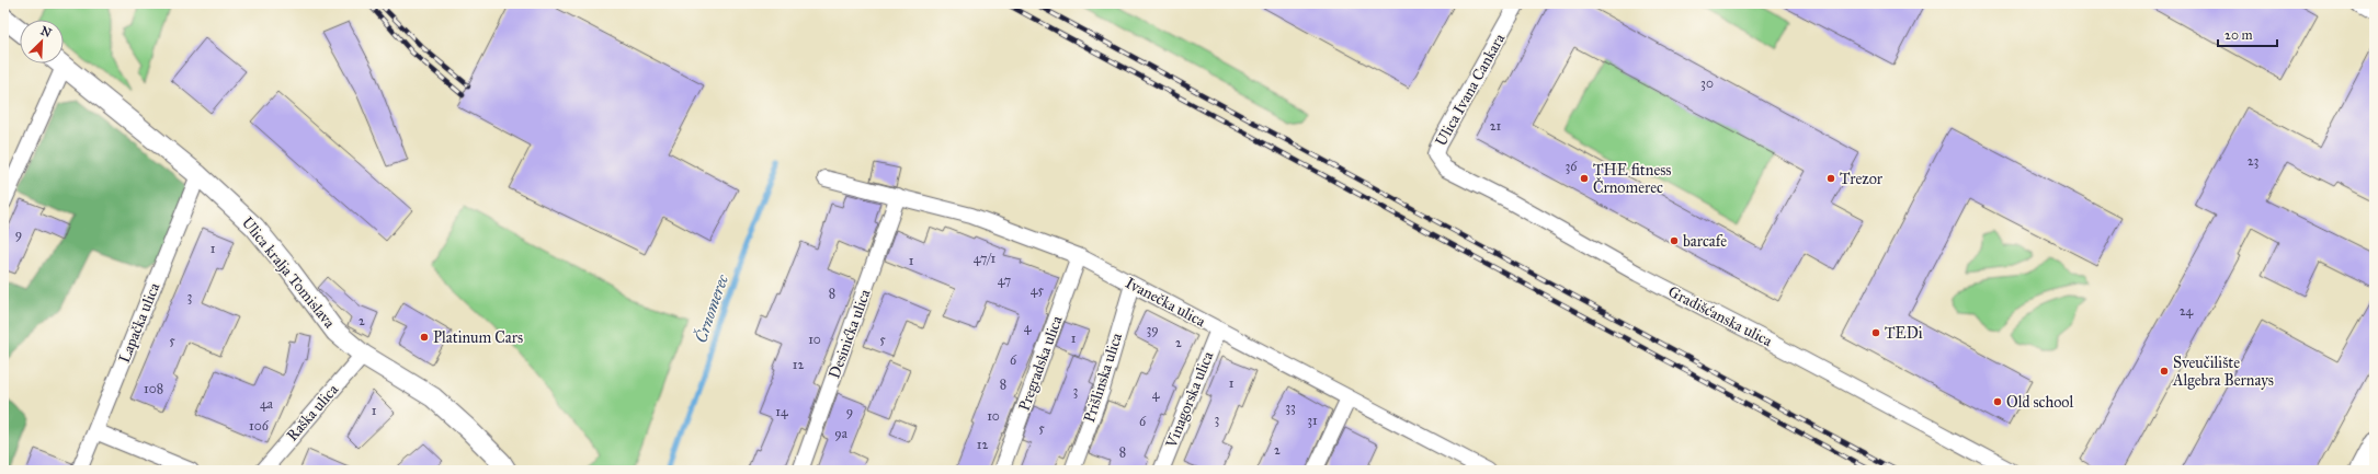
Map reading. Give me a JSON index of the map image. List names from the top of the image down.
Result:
{
  "streets": {
    "street": [
      "Ulica Ivana Cankara",
      "Ulica kralja Tomislava",
      "Ivanečka ulica",
      "Gradišćanska ulica",
      "Lapačka ulica",
      "Desinićka ulica",
      "Pregradska ulica",
      "Prišlinska ulica",
      "Vinagorska ulica",
      "Raška ulica"
    ]
  },
  "crossings": [
    ["Ulica Ivana Cankara", "Gradišćanska ulica"],
    ["Ulica kralja Tomislava", "Lapačka ulica"],
    ["Ulica kralja Tomislava", "Raška ulica"],
    ["Ivanečka ulica", "Desinićka ulica"],
    ["Ivanečka ulica", "Pregradska ulica"],
    ["Ivanečka ulica", "Prišlinska ulica"],
    ["Ivanečka ulica", "Vinagorska ulica"]
  ],
  "water": ["Črnomerec"],
  "places": [
    "THE fitness Črnomerec",
    "Trezor",
    "barcafe",
    "TEDi",
    "Platinum Cars",
    "Sveučilište Algebra Bernays",
    "Old school"
  ],
  "house_numbers": [
    "30",
    "21",
    "23",
    "36",
    "9",
    "1",
    "47/1",
    "1",
    "47",
    "45",
    "8",
    "3",
    "24",
    "2",
    "4",
    "39",
    "1",
    "10",
    "5",
    "5",
    "2",
    "6",
    "12",
    "1",
    "8",
    "108",
    "3",
    "4",
    "4a",
    "33",
    "1",
    "14",
    "9",
    "10",
    "3",
    "31",
    "6",
    "106",
    "5",
    "9a",
    "12",
    "2",
    "8"
  ],
  "scale_bar": "20 m",
  "north": "top right"
}
